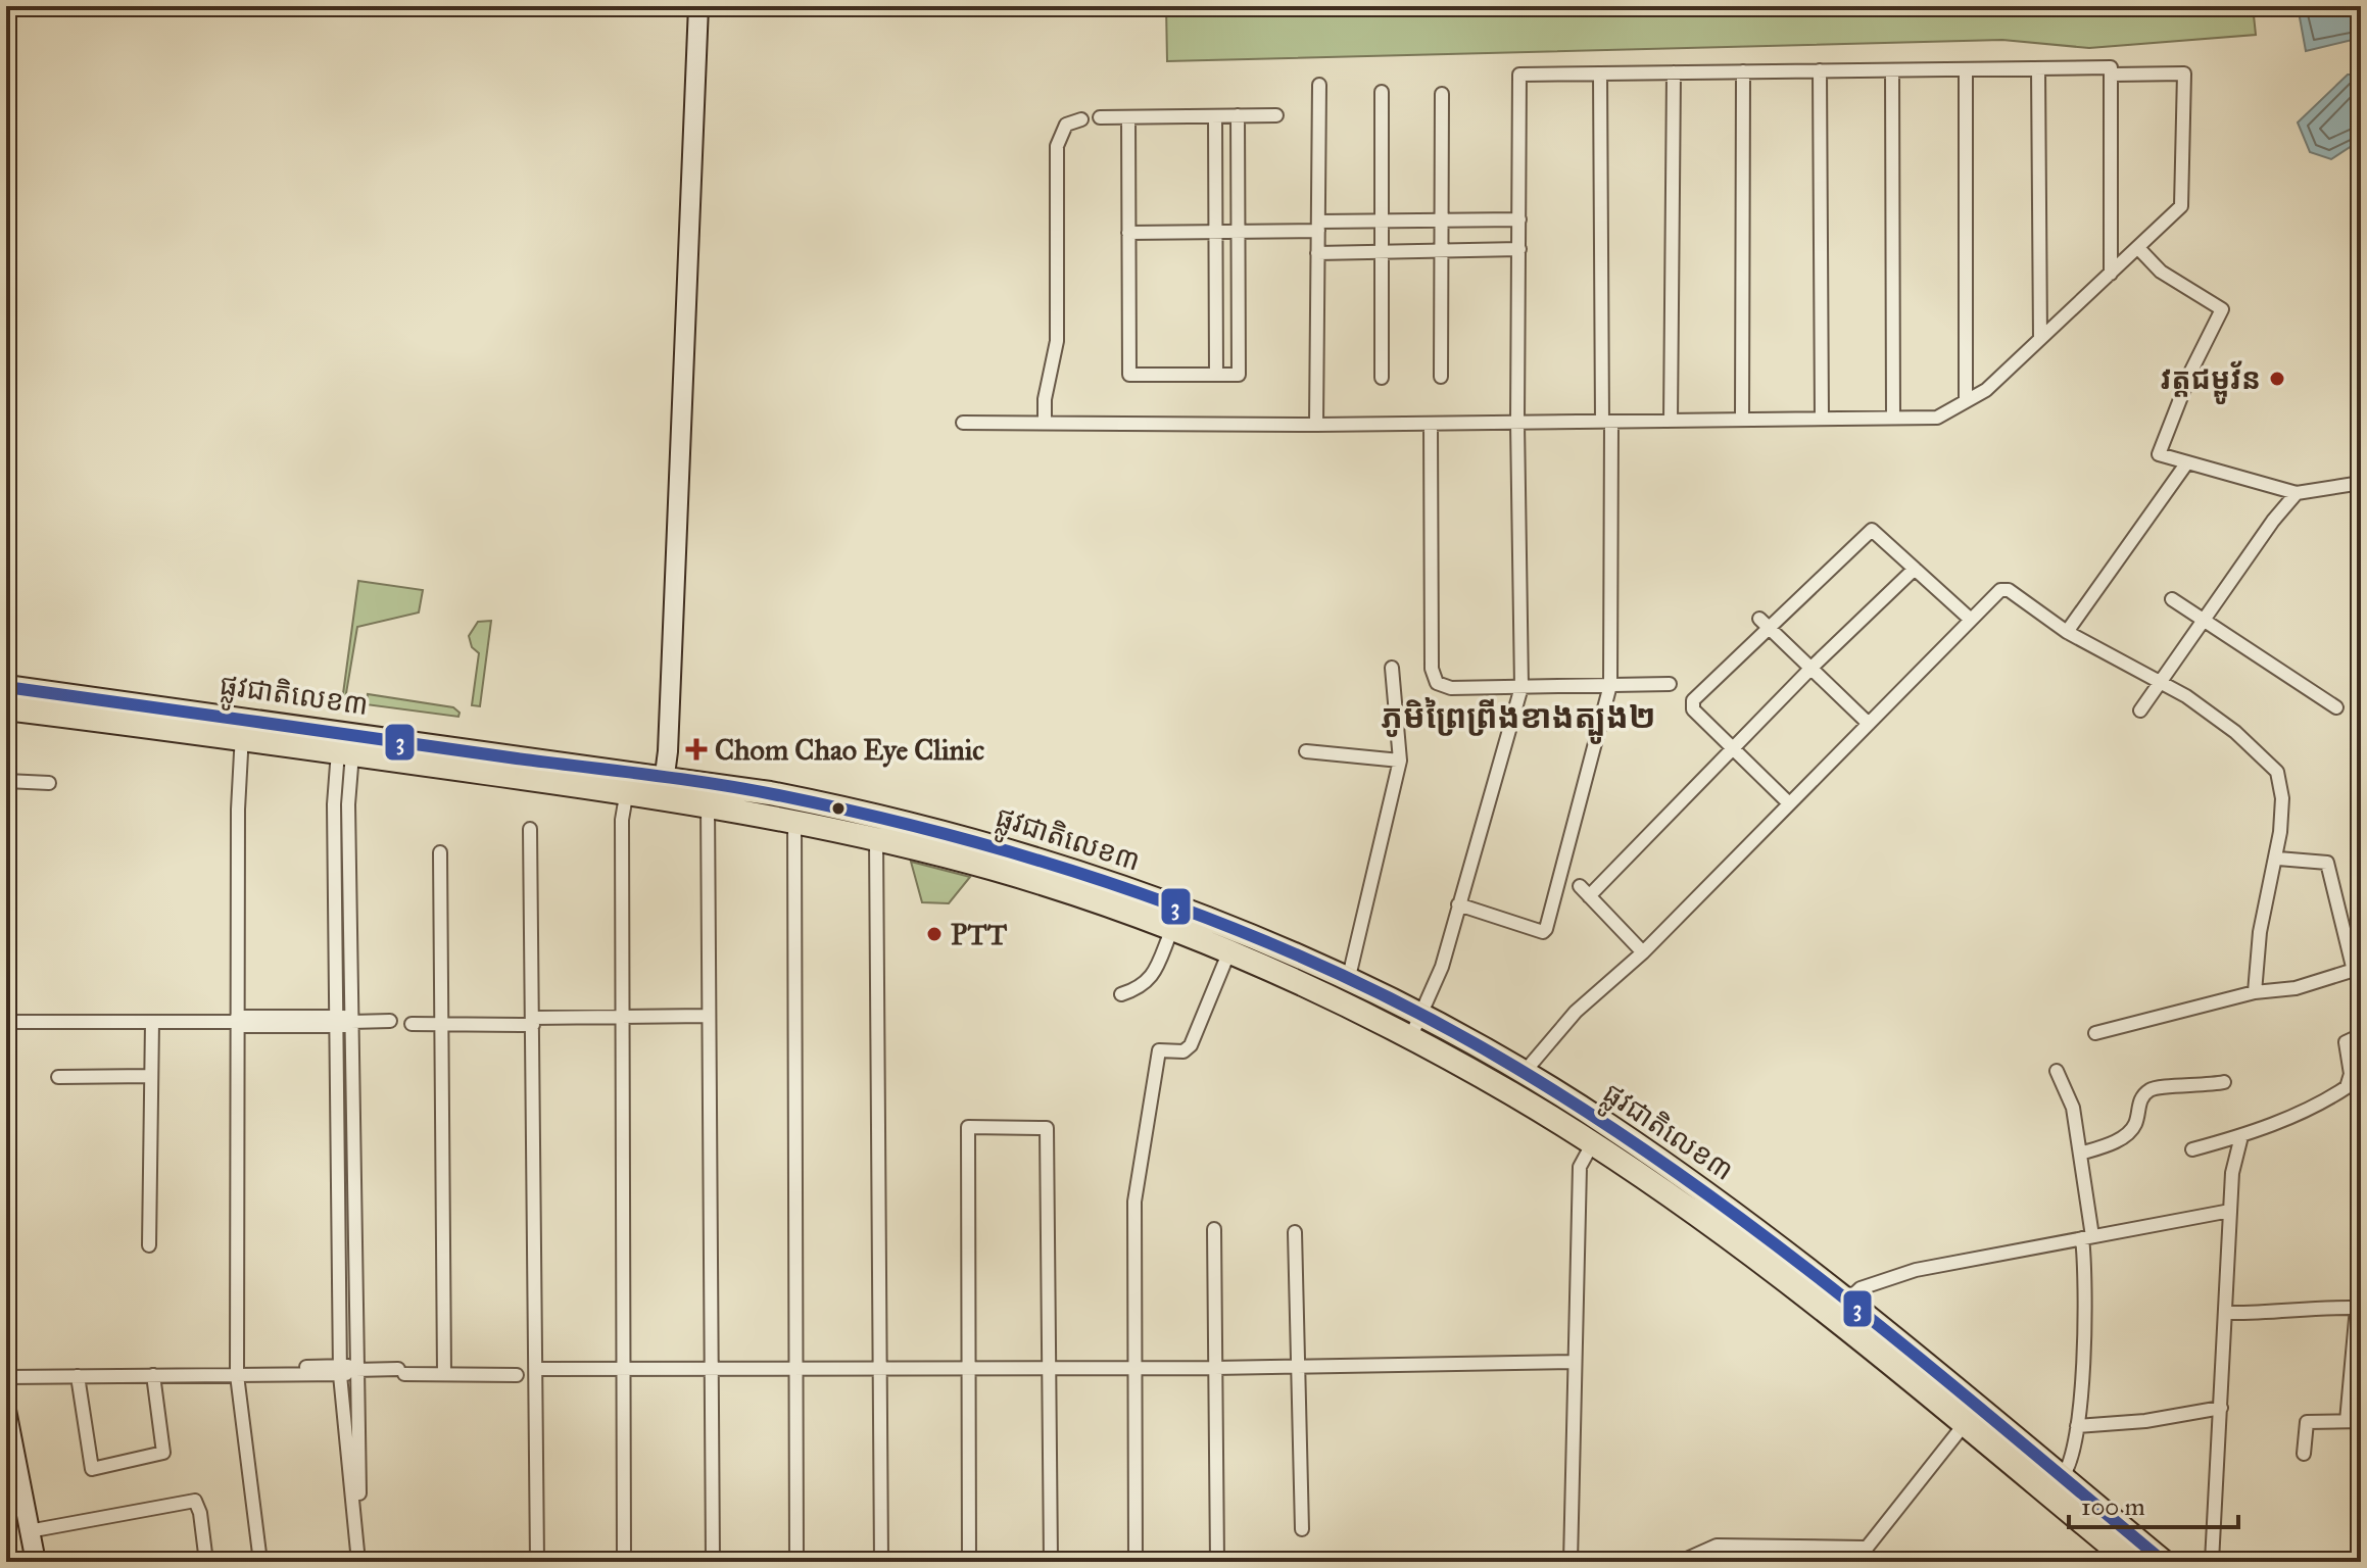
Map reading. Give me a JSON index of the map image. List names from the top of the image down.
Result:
{
  "streets": {
    "highway": ["ផ្លូវជាតិលេខ៣"]
  },
  "districts": ["ភូមិព្រៃព្រីងខាងត្បូង២"],
  "places": {
    "other": ["វត្តជម្ពូវ័ន", "PTT"],
    "health": ["Chom Chao Eye Clinic"]
  },
  "lines": ["transit line 3"],
  "scale_bar": "100 m"
}
